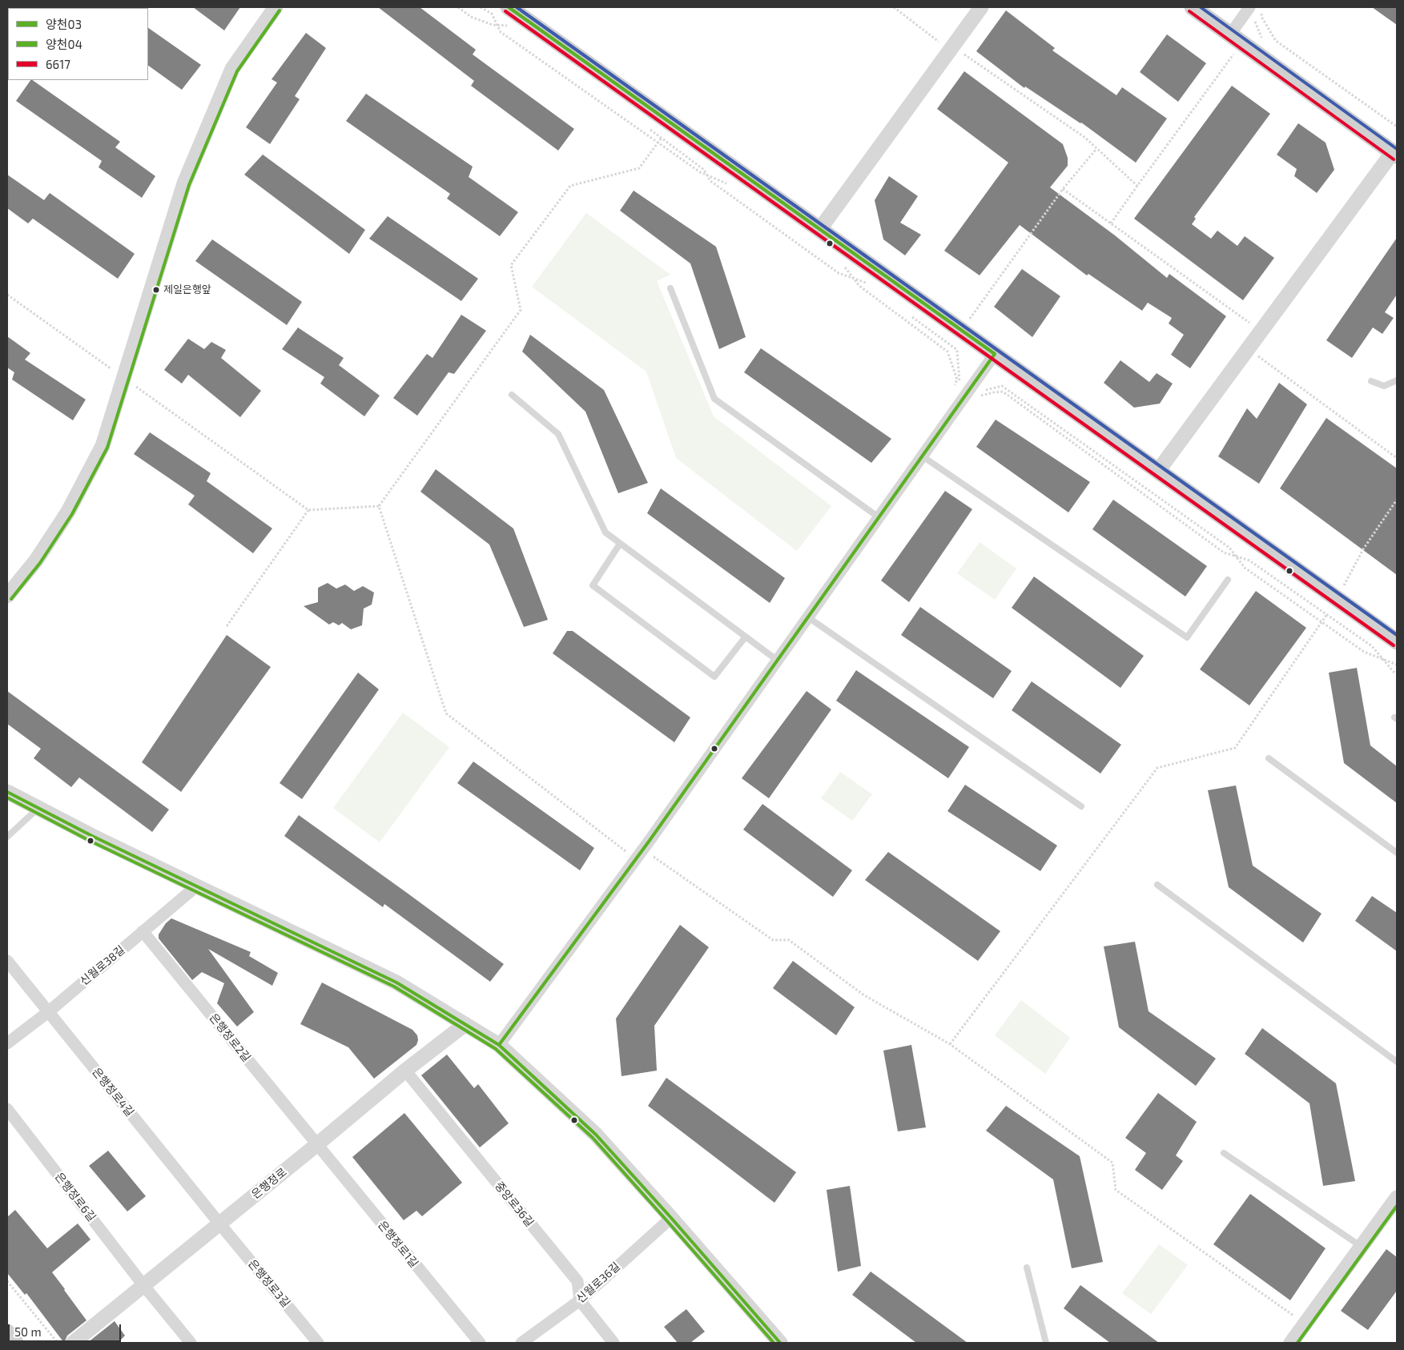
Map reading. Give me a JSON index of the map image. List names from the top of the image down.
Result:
{
  "streets": {
    "street": [
      "신월로38길",
      "은행정로2길",
      "은행정로4길",
      "은행정로",
      "은행정로6길",
      "중앙로36길",
      "은행정로1길",
      "신월로36길",
      "은행정로3길"
    ]
  },
  "crossings": [
    ["신월로38길", "은행정로2길"],
    ["신월로38길", "은행정로4길"],
    ["은행정로2길", "은행정로"],
    ["은행정로2길", "은행정로1길"],
    ["은행정로4길", "은행정로"],
    ["은행정로4길", "은행정로3길"],
    ["은행정로", "은행정로6길"],
    ["은행정로", "중앙로36길"],
    ["은행정로", "은행정로1길"],
    ["은행정로", "은행정로3길"],
    ["중앙로36길", "신월로36길"]
  ],
  "places": ["제일은행앞"],
  "lines": ["transit line 양천03", "transit line 양천04", "transit line 6617"],
  "legend": ["양천03", "양천04", "6617"],
  "scale_bar": "50 m"
}
